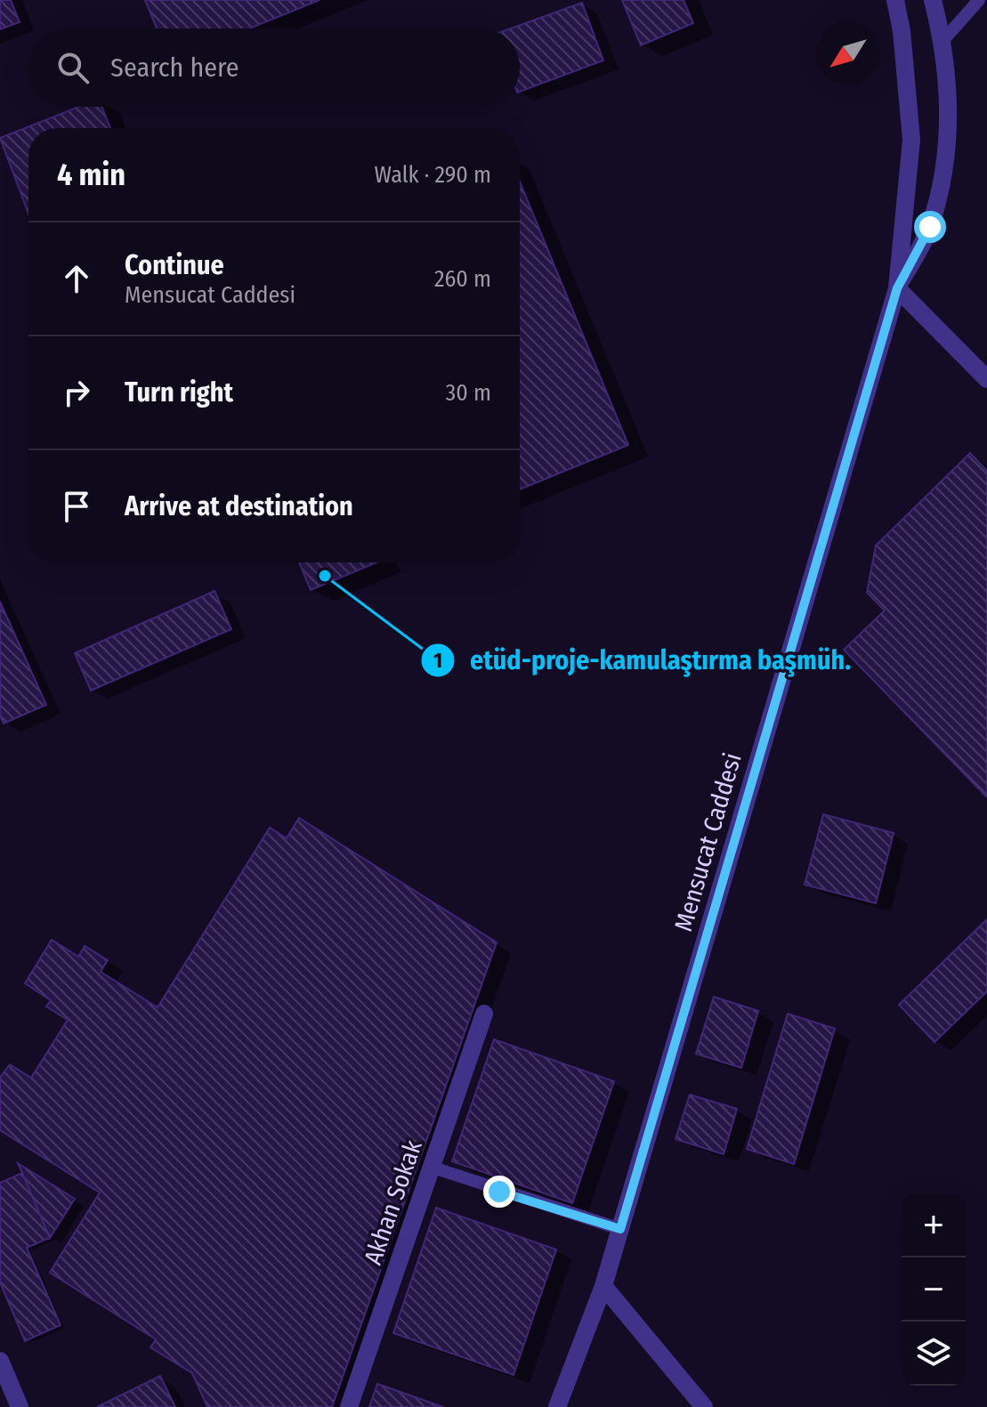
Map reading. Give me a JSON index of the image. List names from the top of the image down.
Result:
{
  "streets": {
    "street": ["Mensucat Caddesi", "Akhan Sokak"]
  },
  "places": ["etüd-proje-kamulaştırma başmüh."],
  "north": "bottom left",
  "page": {
    "search": "Search here",
    "heading": ["4 min", "Walk · 290 m"],
    "list": [
      ["Continue", "Mensucat Caddesi", "260 m"],
      ["Turn right", "30 m"],
      "Arrive at destination"
    ],
    "map_buttons": ["+", "−"]
  }
}
